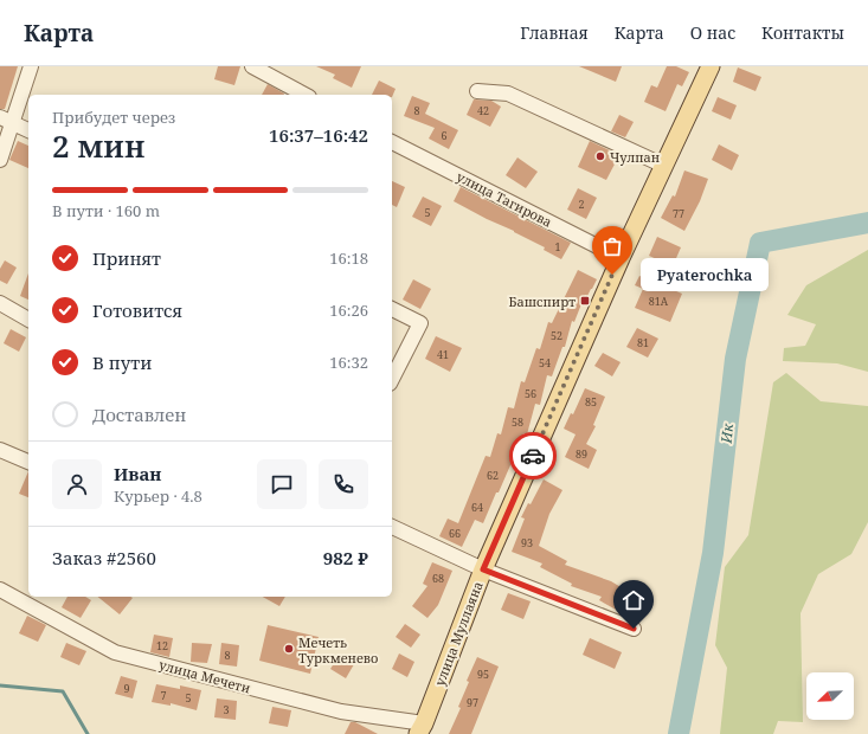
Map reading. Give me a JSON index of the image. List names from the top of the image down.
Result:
{
  "streets": {
    "main road": ["улица Муллаяна"],
    "street": ["улица Тагирова", "улица Мечети"]
  },
  "crossings": [
    ["улица Тагирова", "улица Муллаяна"],
    ["улица Муллаяна", "улица Мечети"]
  ],
  "water": ["Ик"],
  "places": {
    "other": ["Чулпан", "Pyaterochka", "Мечеть Туркменево"],
    "transit": ["Башспирт"]
  },
  "house_numbers": [
    "8",
    "42",
    "6",
    "2",
    "5",
    "77",
    "1",
    "81А",
    "52",
    "81",
    "41",
    "54",
    "56",
    "85",
    "58",
    "89",
    "62",
    "64",
    "66",
    "93",
    "68",
    "12",
    "8",
    "95",
    "9",
    "7",
    "5",
    "97",
    "3"
  ],
  "north": "bottom left",
  "page": {
    "header": "Карта",
    "nav": [
      "Главная",
      "Карта",
      "О нас",
      "Контакты"
    ],
    "heading": ["2 мин", "Прибудет через", "16:37–16:42"],
    "panel": [
      "Иван",
      "Курьер · 4.8",
      "Заказ #2560",
      "982 ₽"
    ],
    "bar": "В пути · 160 m",
    "list": [
      ["Принят", "16:18"],
      ["Готовится", "16:26"],
      ["В пути", "16:32"],
      "Доставлен"
    ],
    "bubble": "Pyaterochka"
  }
}
